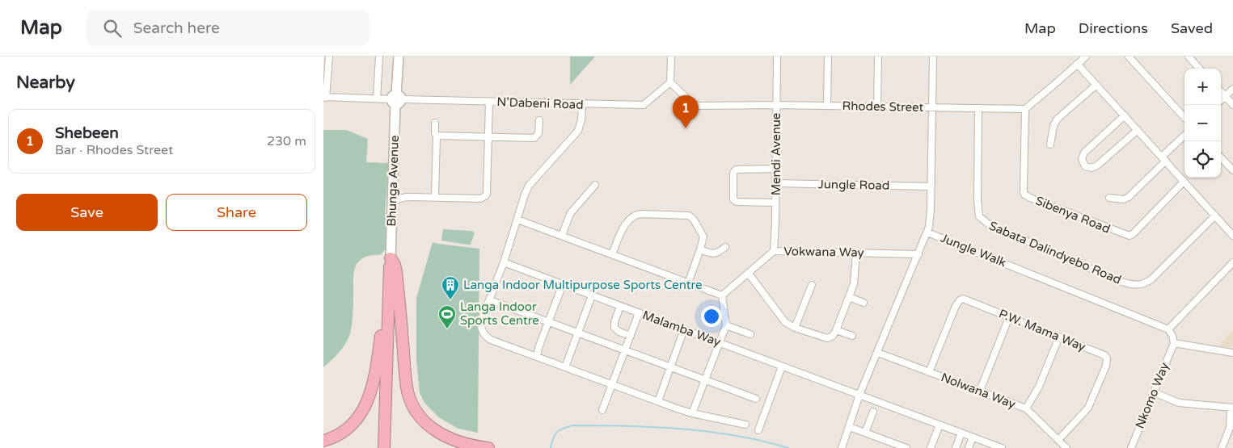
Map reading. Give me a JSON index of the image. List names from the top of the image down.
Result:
{
  "streets": {
    "street": [
      "N'Dabeni Road",
      "Rhodes Street",
      "Mendi Avenue",
      "Bhunga Avenue",
      "Jungle Road",
      "Sibenya Road",
      "Jungle Walk",
      "Vokwana Way",
      "Sabata Dalindyebo Road",
      "Malamba Way",
      "P.W. Mama Way",
      "Nolwana Way",
      "Nkomo Way"
    ]
  },
  "crossings": [
    ["N'Dabeni Road", "Rhodes Street"],
    ["N'Dabeni Road", "Bhunga Avenue"],
    ["Rhodes Street", "Mendi Avenue"],
    ["Rhodes Street", "Sibenya Road"],
    ["Rhodes Street", "Jungle Walk"],
    ["Rhodes Street", "Sabata Dalindyebo Road"],
    ["Mendi Avenue", "Jungle Road"],
    ["Mendi Avenue", "Vokwana Way"],
    ["Jungle Road", "Jungle Walk"],
    ["P.W. Mama Way", "Nolwana Way"]
  ],
  "places": {
    "building": ["Langa Indoor Multipurpose Sports Centre"],
    "sports": ["Langa Indoor Sports Centre"]
  },
  "page": {
    "header": "Map",
    "search": "Search here",
    "nav": ["Map", "Directions", "Saved"],
    "heading": "Nearby",
    "map_buttons": ["+", "−"],
    "pins": "1",
    "list": [
      {
        "mark": "1",
        "name": "Shebeen",
        "note": "Bar · Rhodes Street",
        "value": "230 m"
      }
    ],
    "buttons": ["Save", "Share"]
  }
}
